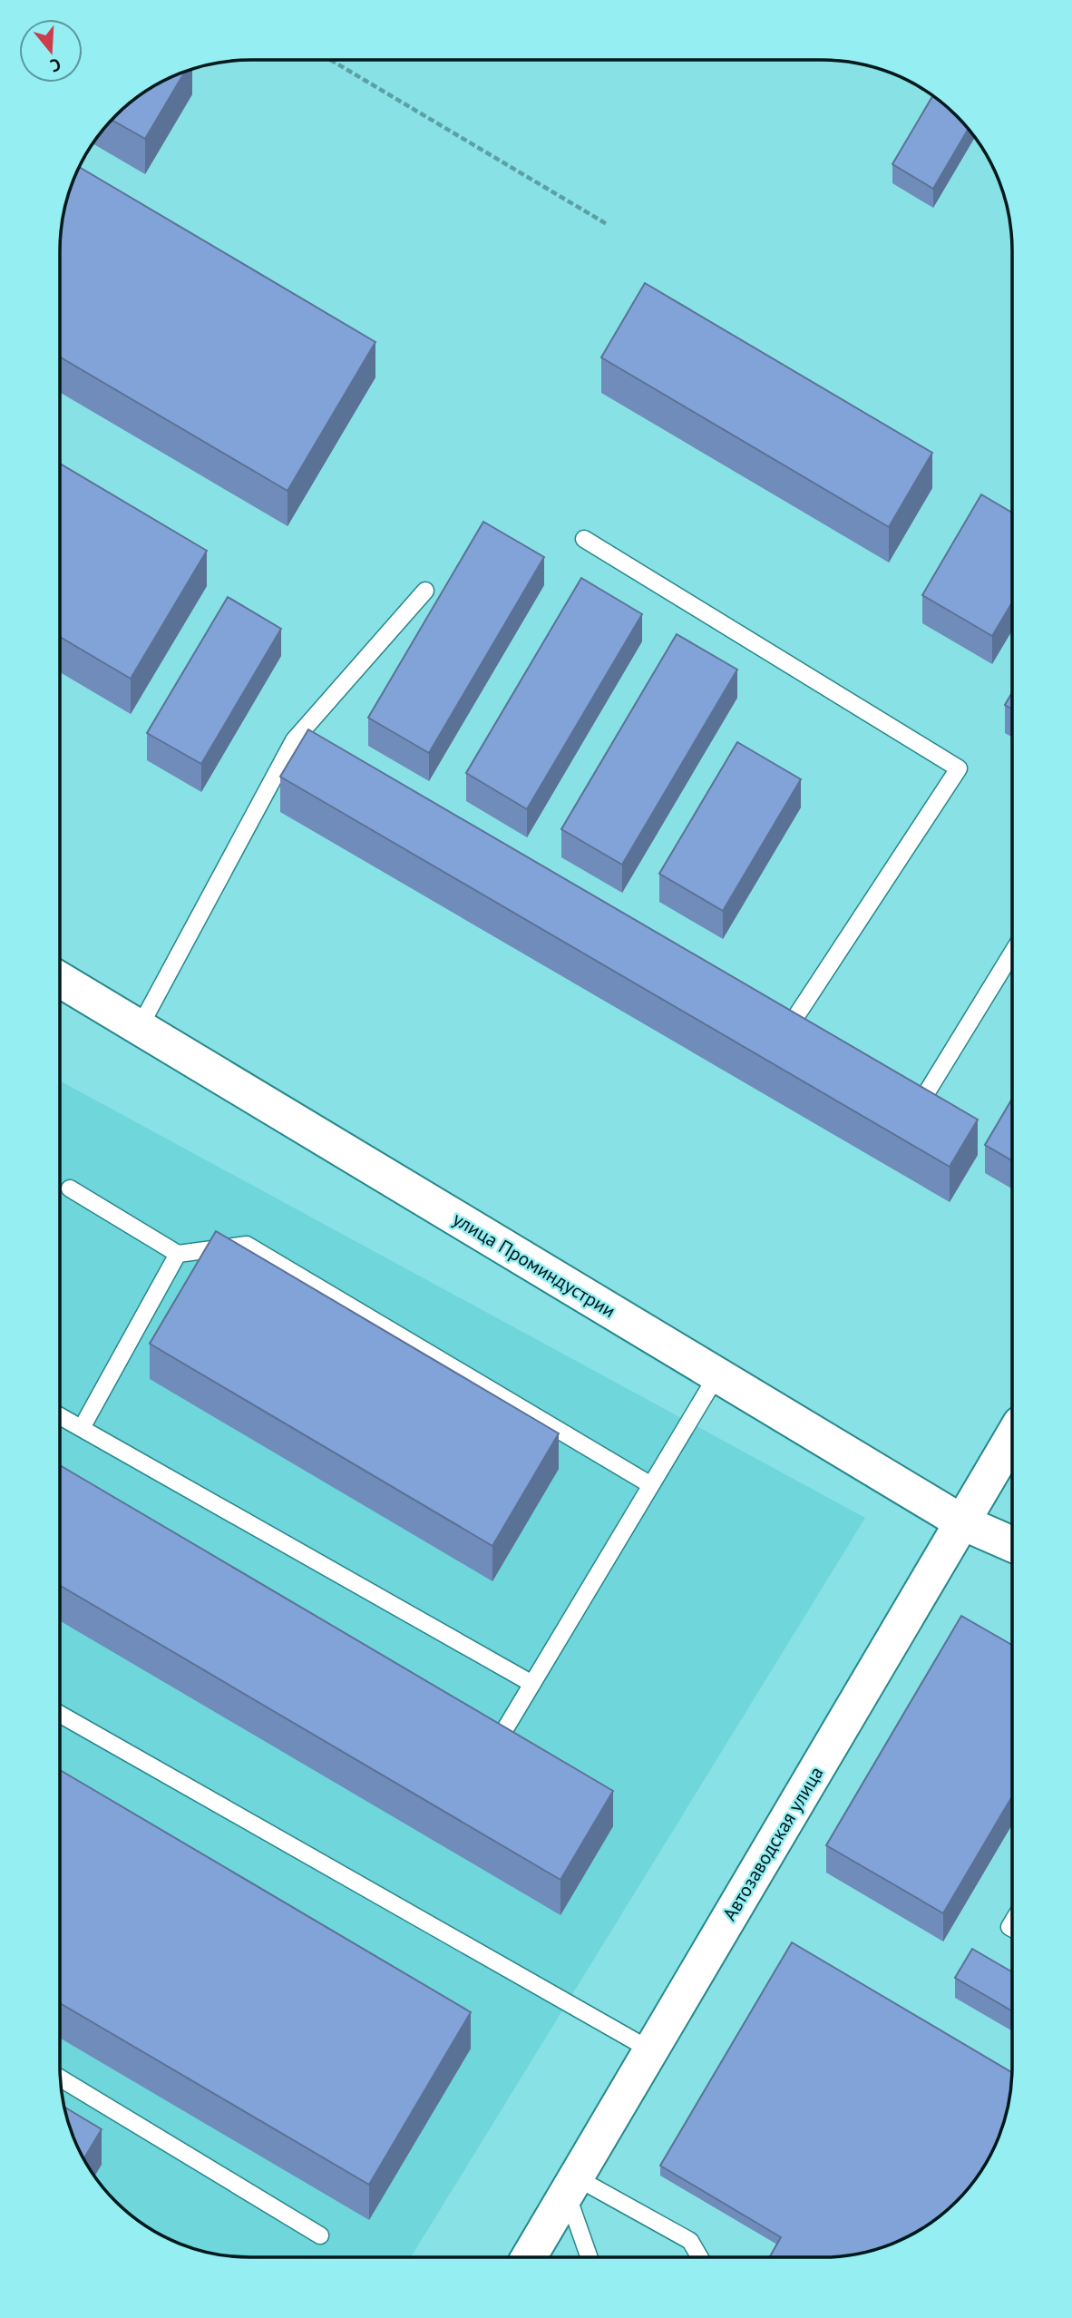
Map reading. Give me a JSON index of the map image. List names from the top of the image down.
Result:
{
  "streets": {
    "main road": ["улица Проминдустрии", "Автозаводская улица"]
  },
  "crossings": [
    ["улица Проминдустрии", "Автозаводская улица"]
  ],
  "north": "bottom"
}
